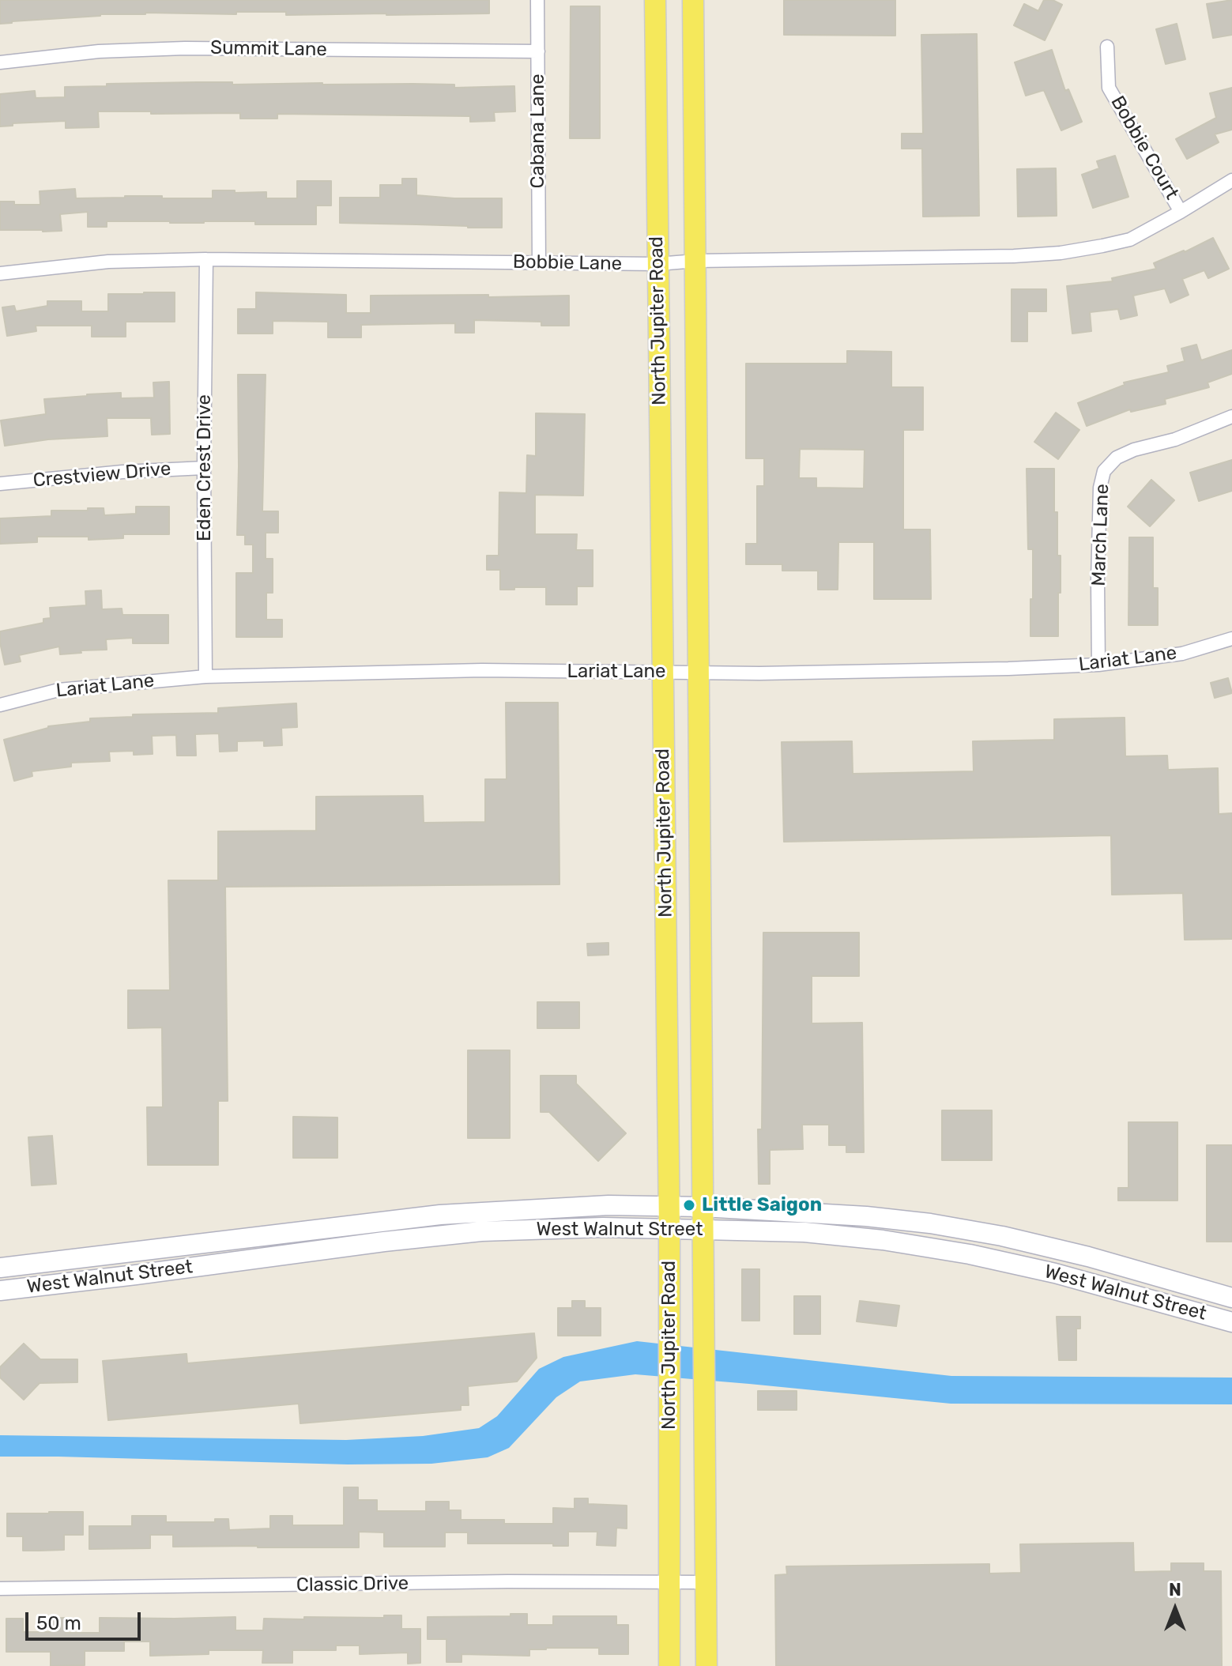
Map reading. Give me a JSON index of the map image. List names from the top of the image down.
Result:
{
  "streets": {
    "main road": ["North Jupiter Road", "West Walnut Street"],
    "street": [
      "Summit Lane",
      "Cabana Lane",
      "Bobbie Court",
      "Bobbie Lane",
      "Eden Crest Drive",
      "Crestview Drive",
      "March Lane",
      "Lariat Lane",
      "Classic Drive"
    ]
  },
  "crossings": [
    ["Summit Lane", "Cabana Lane"],
    ["Cabana Lane", "Bobbie Lane"],
    ["Bobbie Court", "Bobbie Lane"],
    ["Bobbie Lane", "North Jupiter Road"],
    ["Bobbie Lane", "Eden Crest Drive"],
    ["North Jupiter Road", "Lariat Lane"],
    ["North Jupiter Road", "West Walnut Street"],
    ["North Jupiter Road", "Classic Drive"],
    ["Eden Crest Drive", "Crestview Drive"],
    ["Eden Crest Drive", "Lariat Lane"],
    ["March Lane", "Lariat Lane"]
  ],
  "places": ["Little Saigon"],
  "scale_bar": "50 m",
  "north": "top"
}
